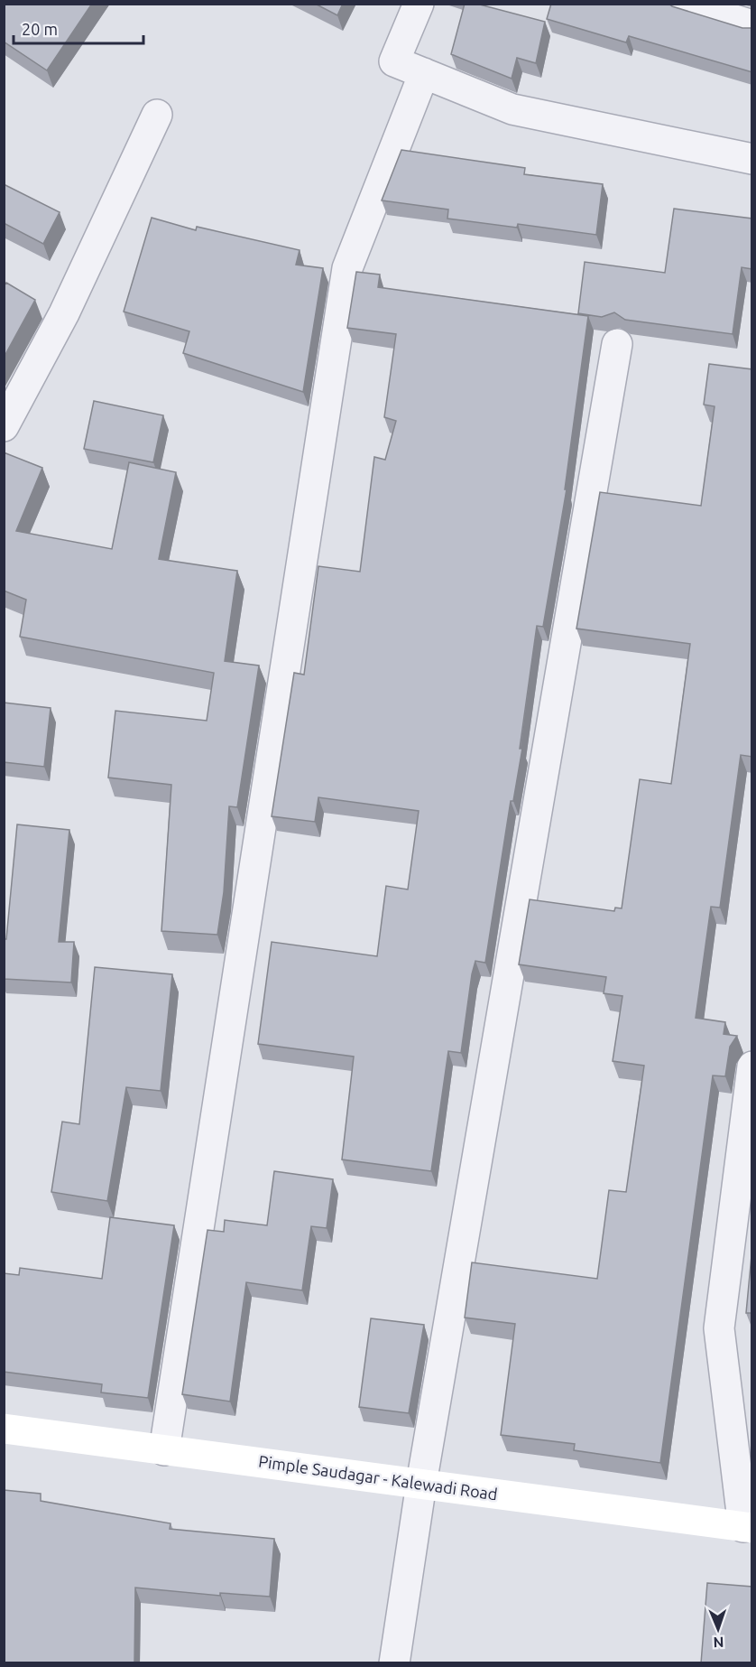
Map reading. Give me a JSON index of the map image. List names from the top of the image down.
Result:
{
  "streets": {
    "main road": ["Pimple Saudagar - Kalewadi Road"]
  },
  "scale_bar": "20 m",
  "north": "bottom"
}
